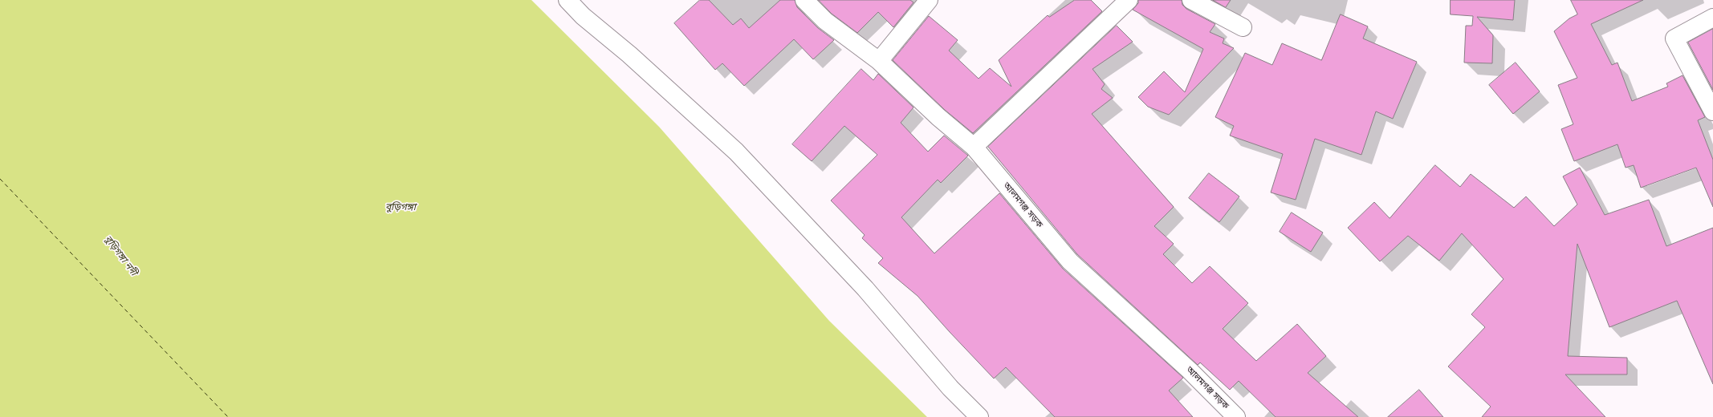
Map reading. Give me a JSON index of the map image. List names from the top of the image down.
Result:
{
  "streets": {
    "street": ["আলমগঞ্জ সড়ক"]
  },
  "water": ["বুড়িগঙ্গা", "বুড়িগঙ্গা নদী"]
}
